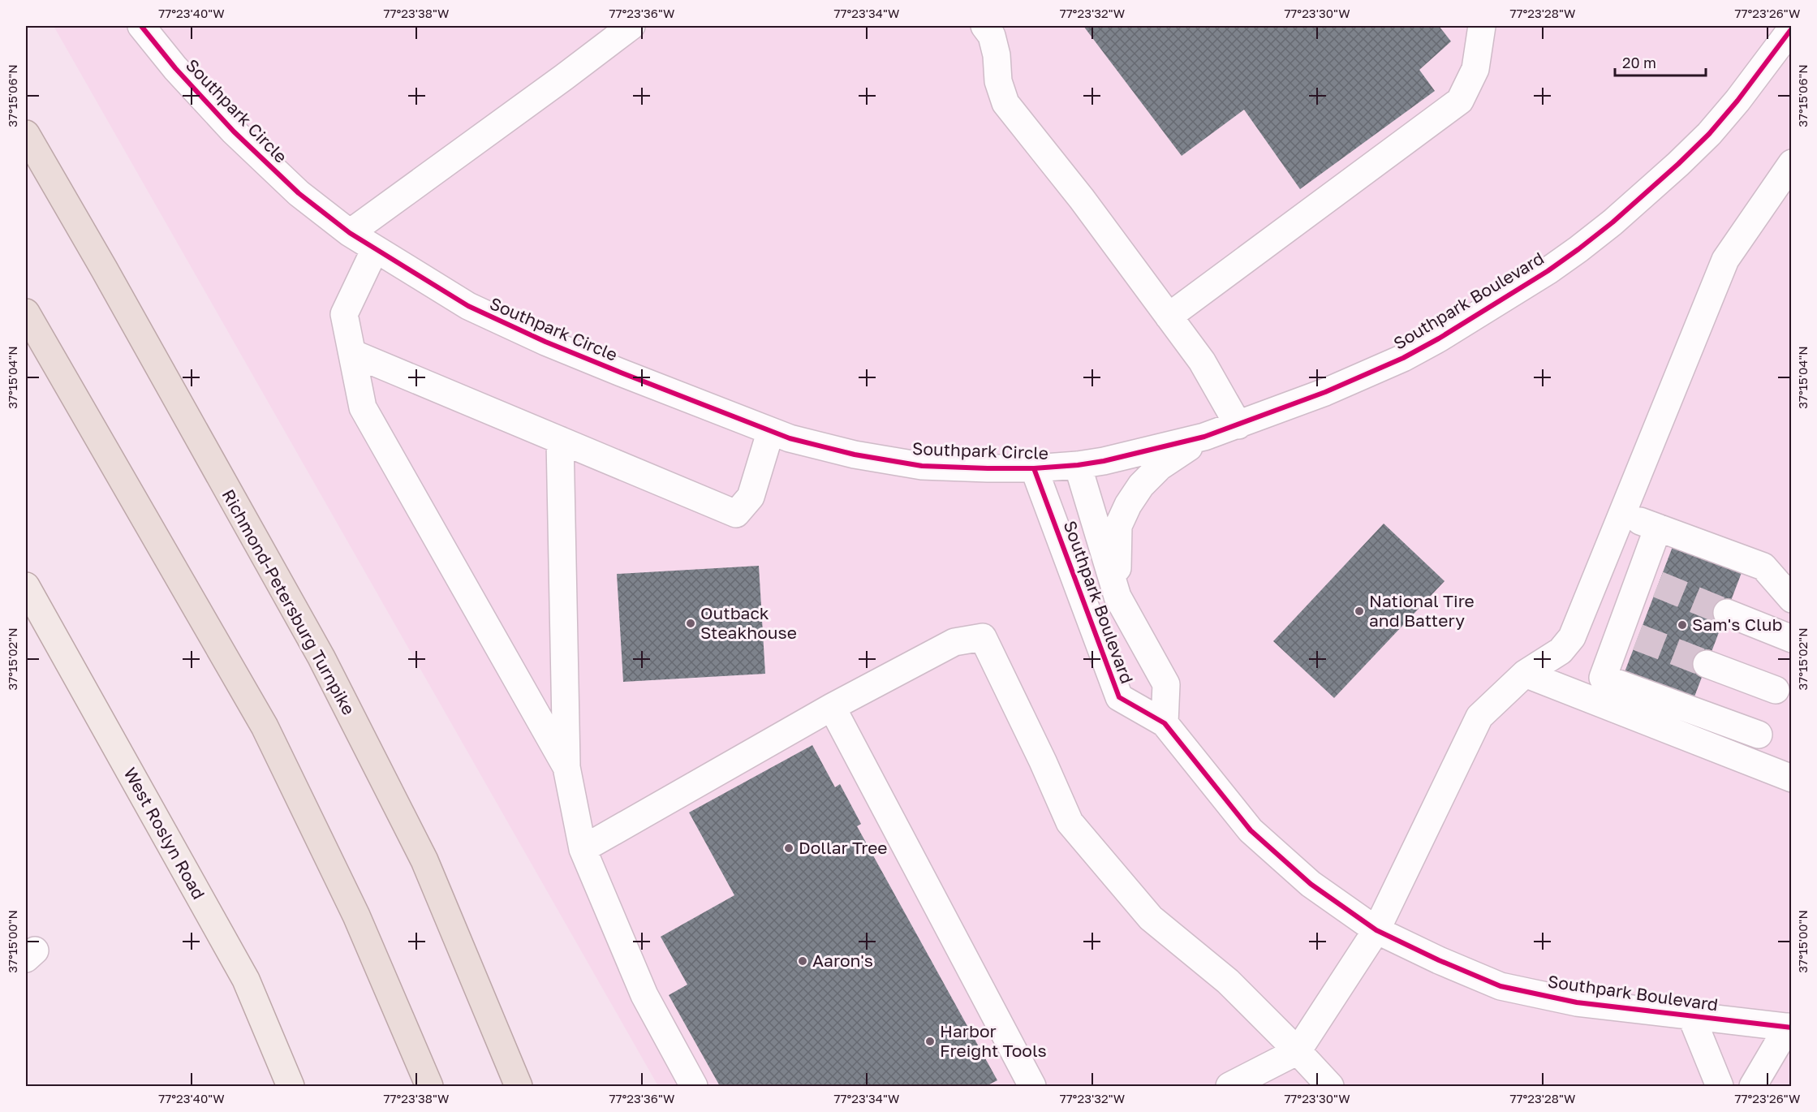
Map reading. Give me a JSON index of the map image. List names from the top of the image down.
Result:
{
  "streets": {
    "highway": ["Richmond-Petersburg Turnpike"],
    "main road": ["West Roslyn Road"],
    "street": ["Southpark Circle", "Southpark Boulevard"]
  },
  "crossings": [
    ["Southpark Circle", "Southpark Boulevard"]
  ],
  "places": [
    "National Tire and Battery",
    "Outback Steakhouse",
    "Sam's Club",
    "Dollar Tree",
    "Aaron's",
    "Harbor Freight Tools"
  ],
  "scale_bar": "20 m",
  "coordinates": [
    "77°23'40\"W",
    "77°23'38\"W",
    "77°23'36\"W",
    "77°23'34\"W",
    "77°23'32\"W",
    "77°23'30\"W",
    "77°23'28\"W",
    "77°23'26\"W",
    "37°15'06\"N",
    "37°15'04\"N",
    "37°15'02\"N",
    "37°15'00\"N"
  ]
}
